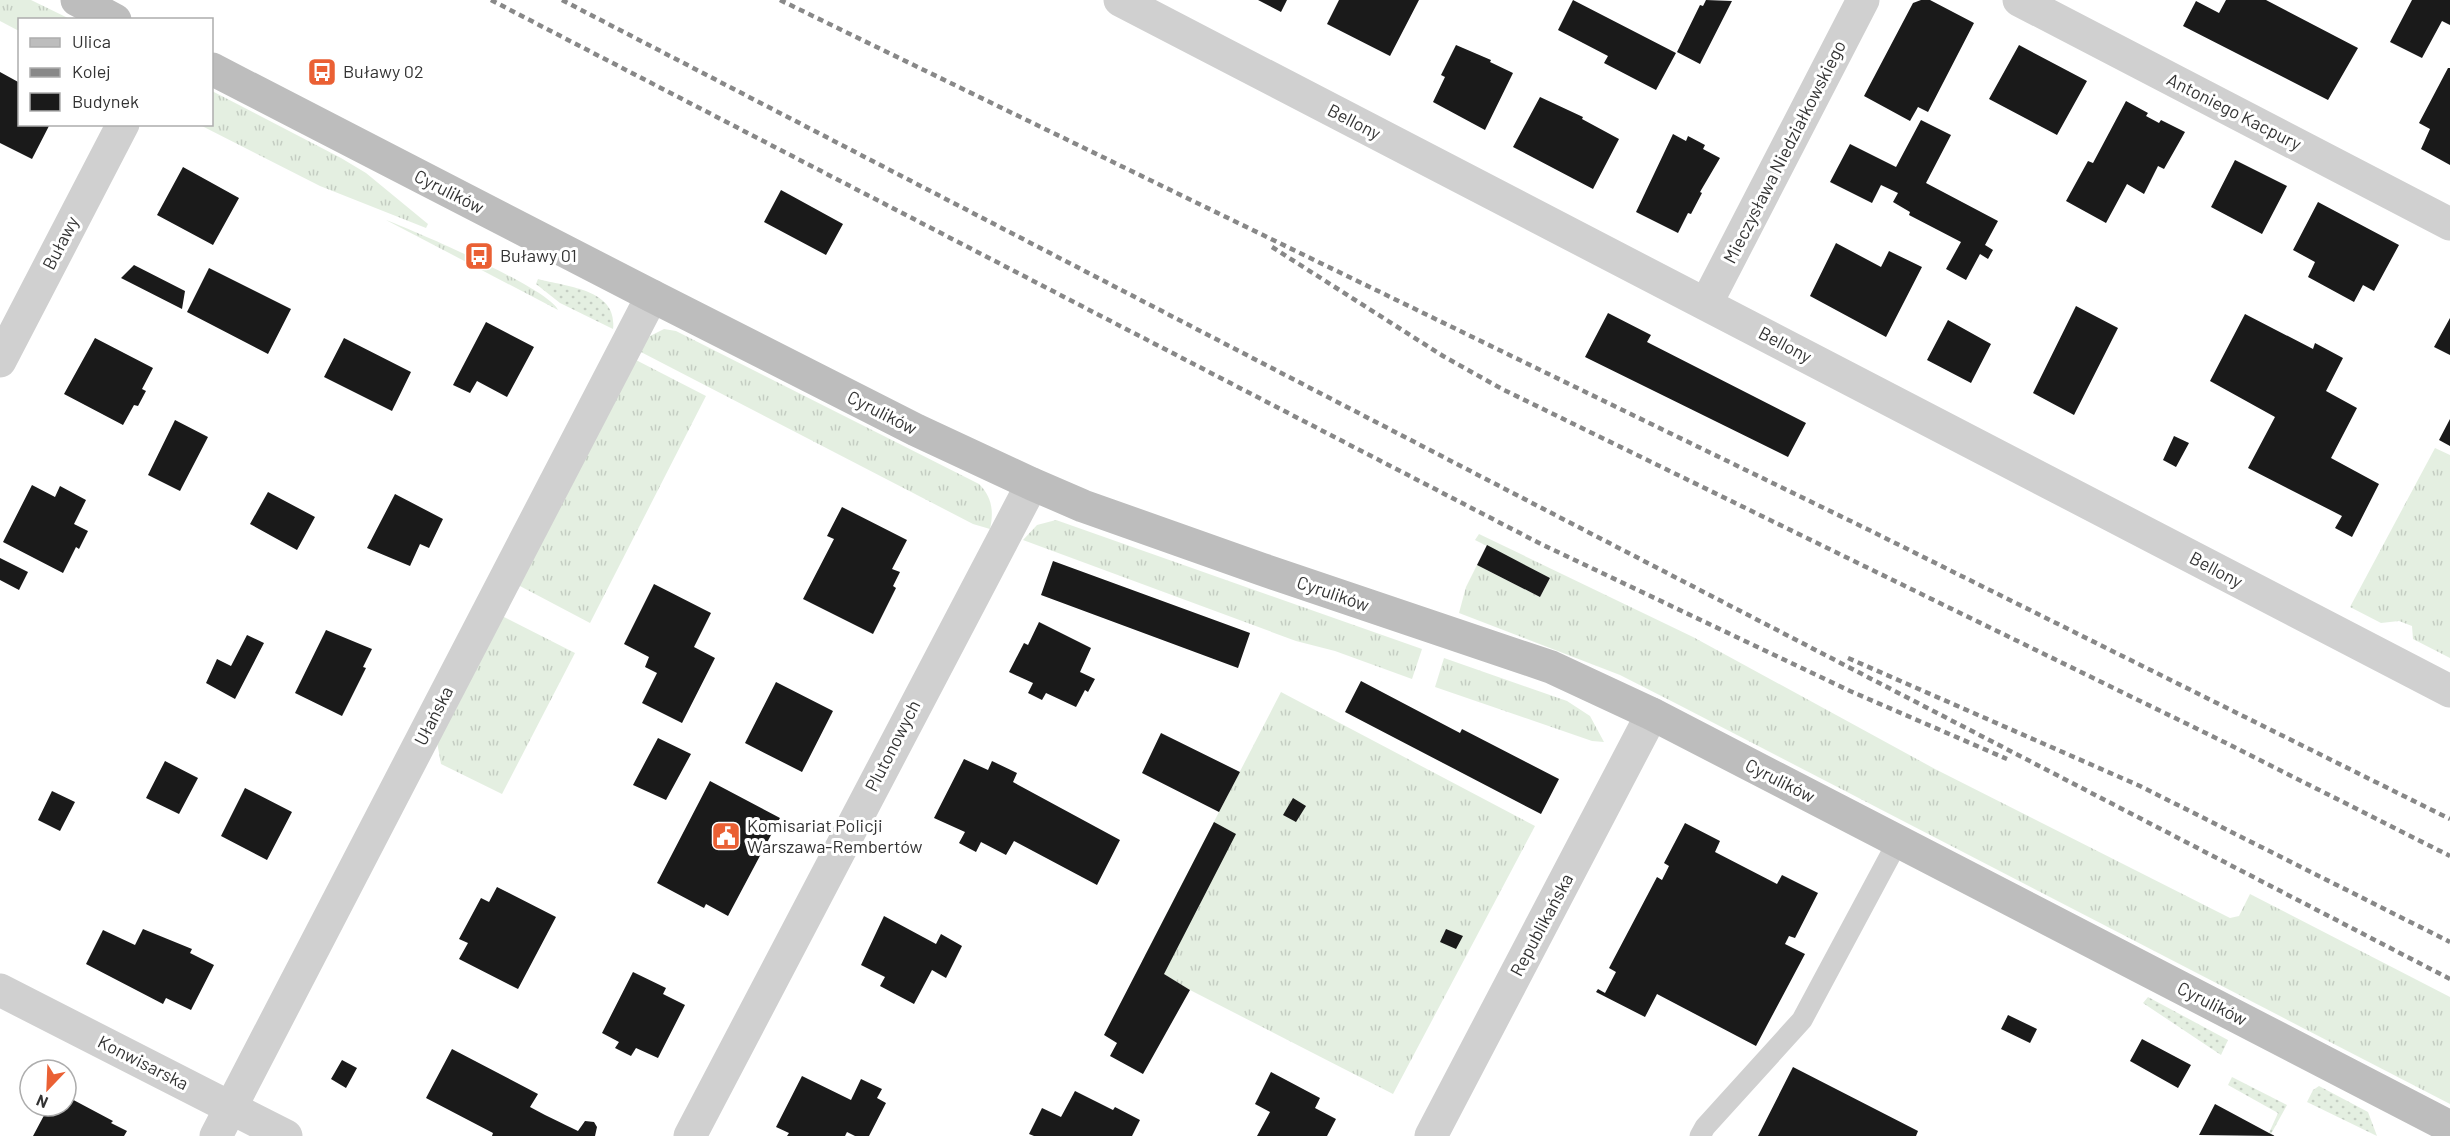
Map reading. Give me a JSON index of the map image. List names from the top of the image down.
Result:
{
  "streets": {
    "main road": ["Cyrulików"],
    "street": [
      "Antoniego Kacpury",
      "Bellony",
      "Mieczysława Niedziałkowskiego",
      "Buławy",
      "Ułańska",
      "Plutonowych",
      "Republikańska",
      "Konwisarska"
    ]
  },
  "crossings": [
    ["Bellony", "Mieczysława Niedziałkowskiego"],
    ["Cyrulików", "Ułańska"],
    ["Cyrulików", "Plutonowych"],
    ["Cyrulików", "Republikańska"],
    ["Ułańska", "Konwisarska"]
  ],
  "places": {
    "bus stop": ["Buławy 02", "Buławy 01"],
    "public building": ["Komisariat Policji Warszawa-Rembertów"]
  },
  "legend": ["Ulica", "Kolej", "Budynek"],
  "north": "bottom left"
}
